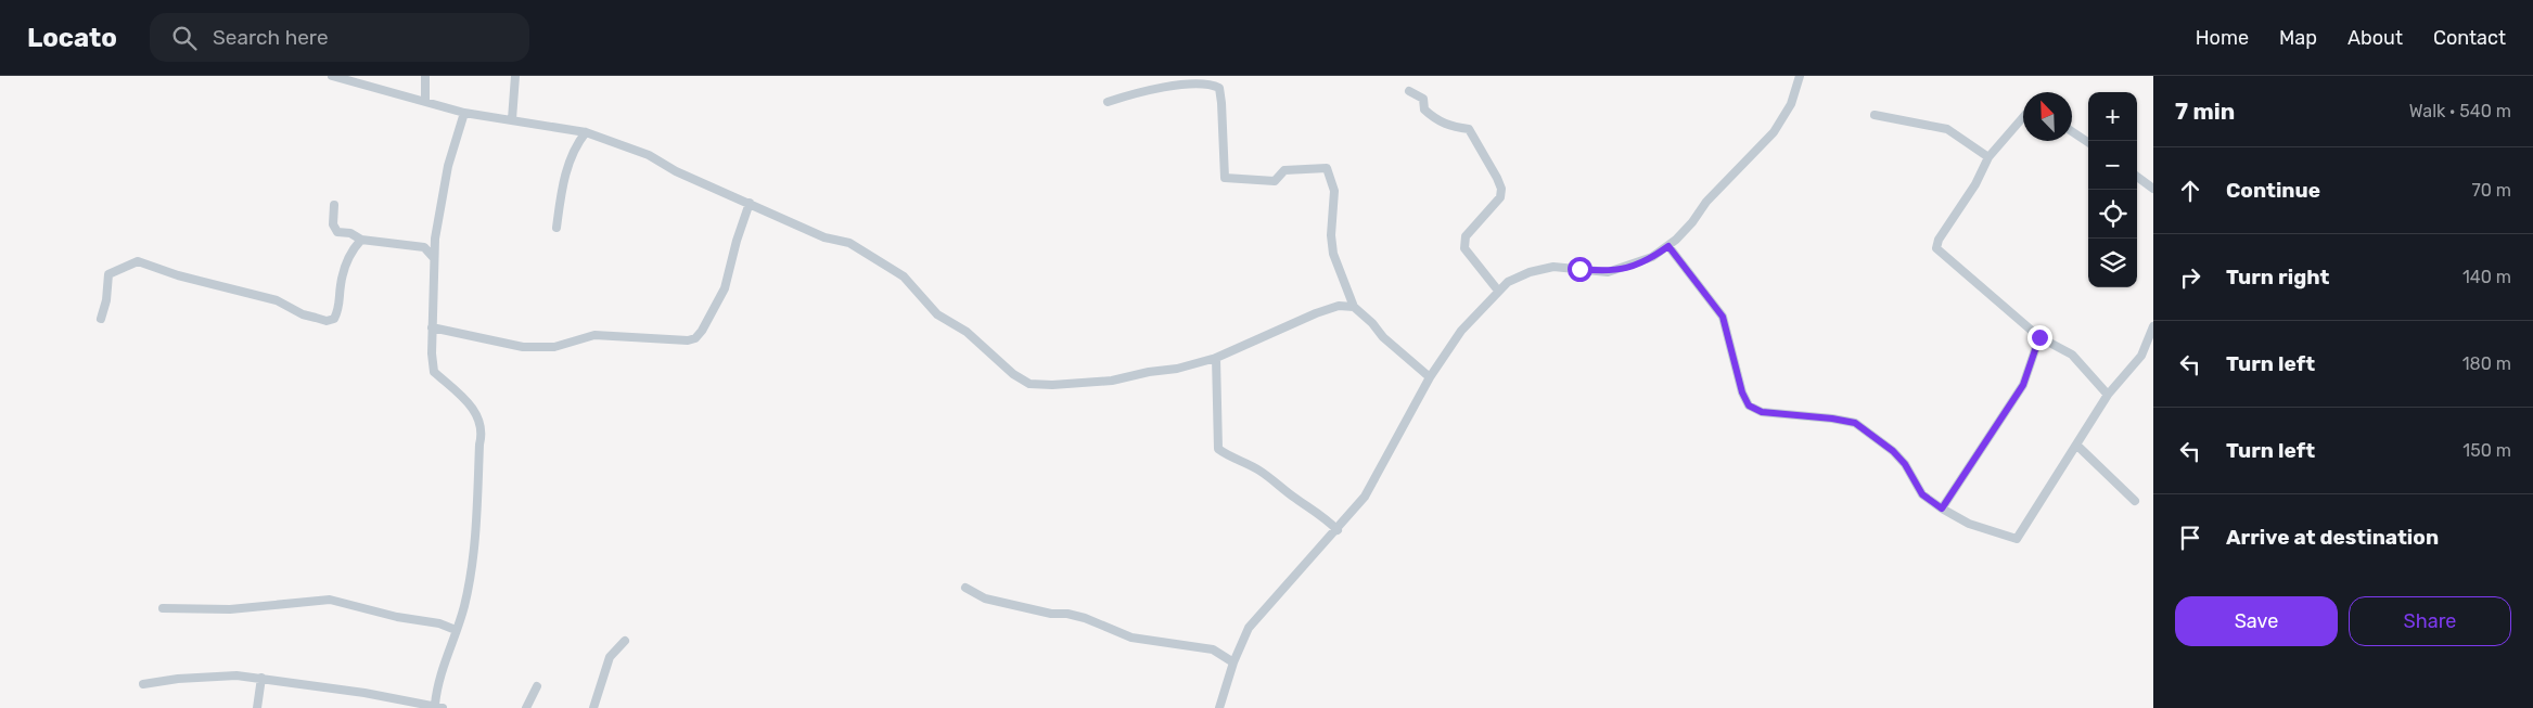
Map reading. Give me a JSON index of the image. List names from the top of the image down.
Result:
{
  "north": "top left",
  "page": {
    "header": "Locato",
    "search": "Search here",
    "nav": [
      "Home",
      "Map",
      "About",
      "Contact"
    ],
    "heading": ["7 min", "Walk · 540 m"],
    "map_buttons": ["+", "−"],
    "list": [
      ["Continue", "70 m"],
      ["Turn right", "140 m"],
      ["Turn left", "180 m"],
      ["Turn left", "150 m"],
      "Arrive at destination"
    ],
    "buttons": ["Save", "Share"]
  }
}
